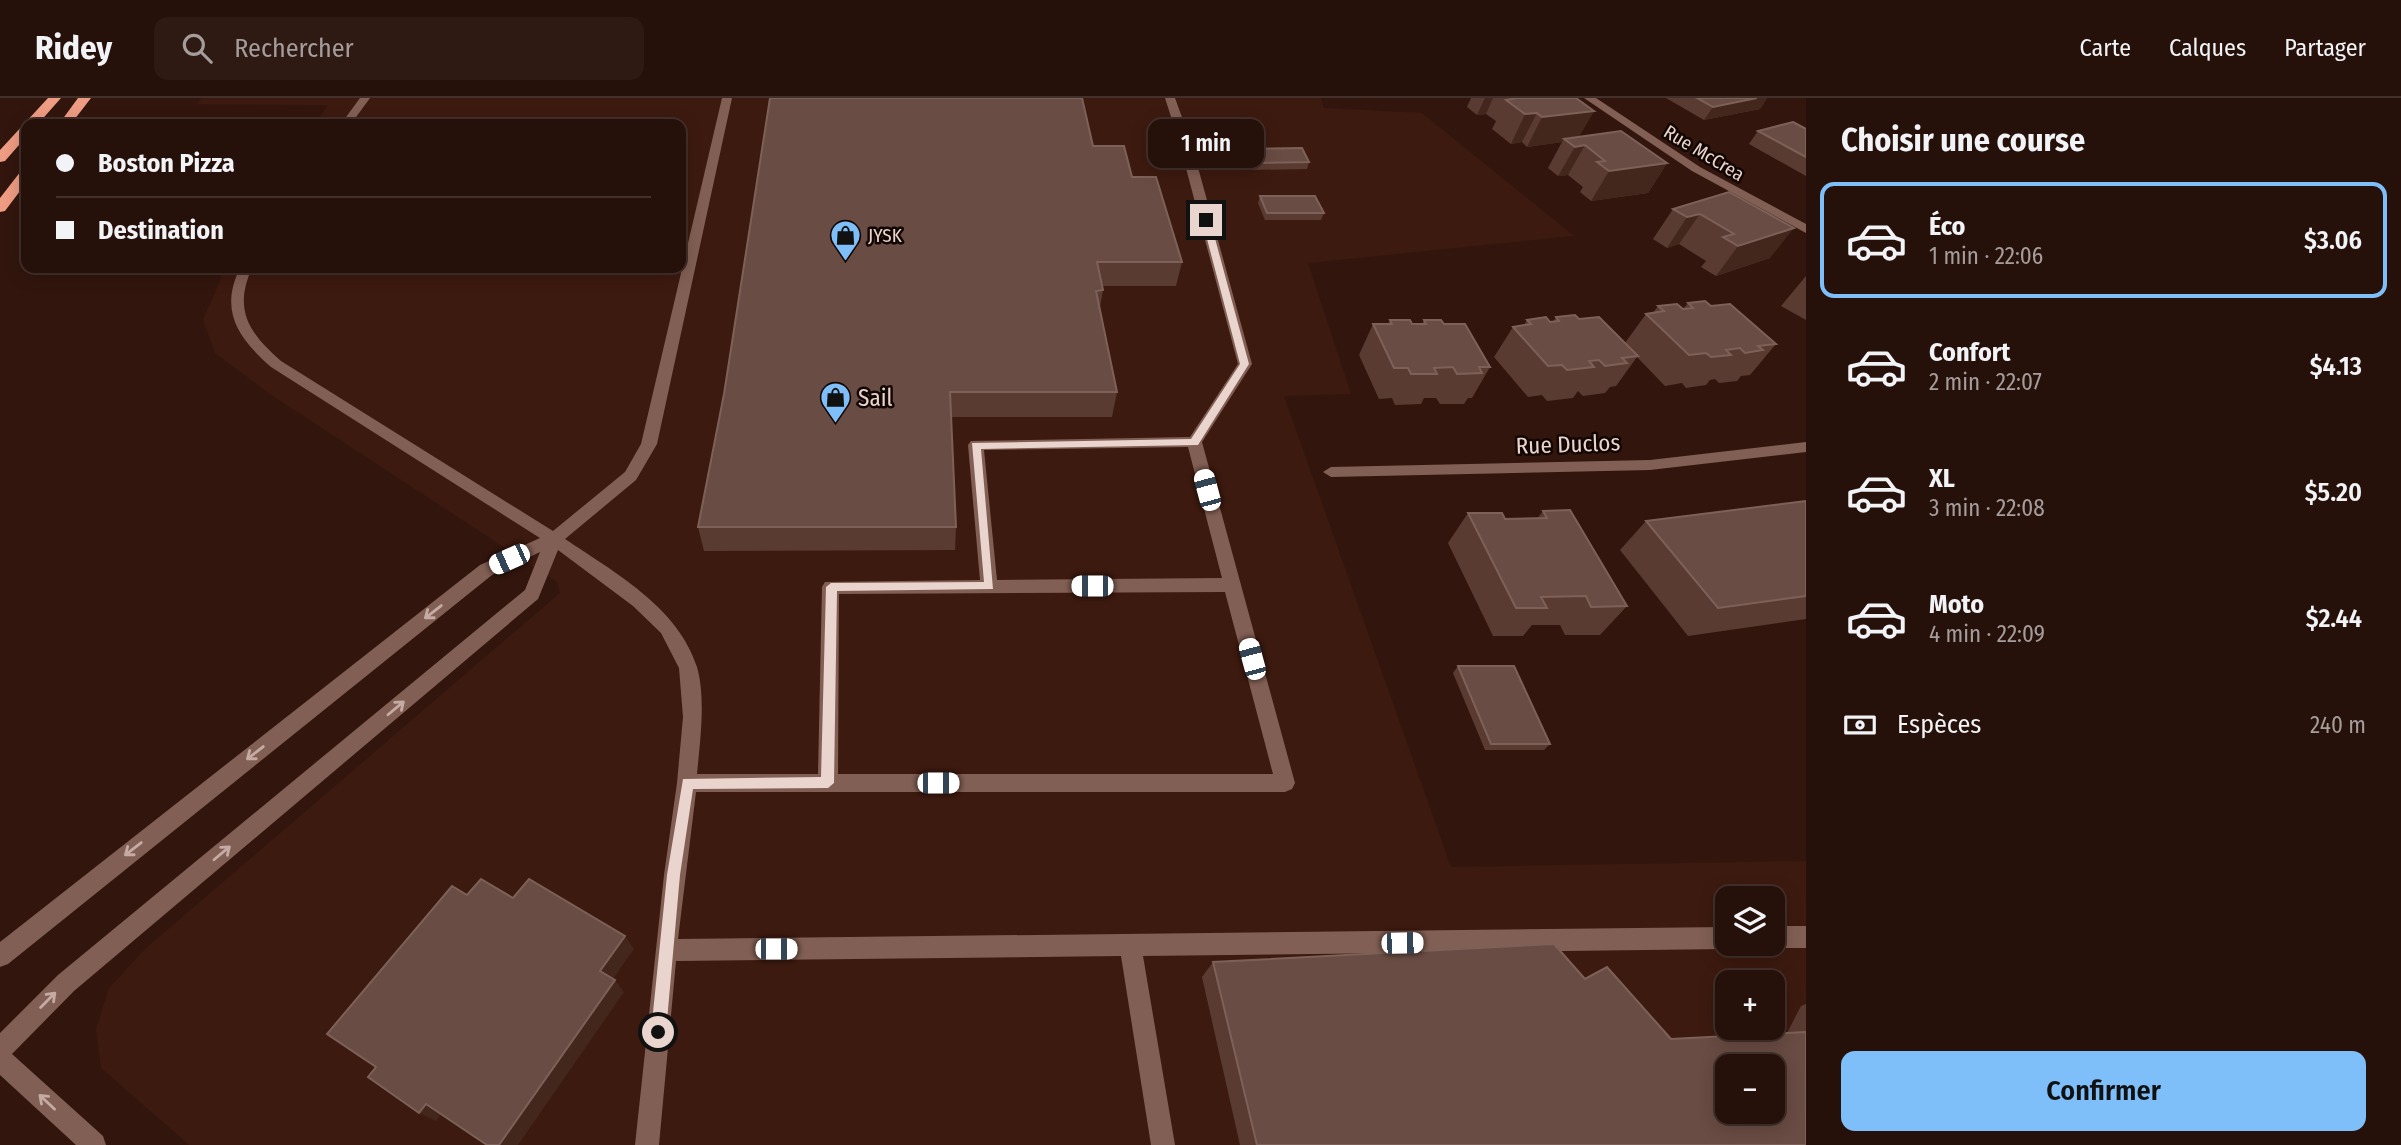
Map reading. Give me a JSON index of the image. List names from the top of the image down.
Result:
{
  "streets": {
    "street": ["Rue McCrea", "Rue Duclos"]
  },
  "places": {
    "shop": ["JYSK", "Sail"]
  },
  "page": {
    "header": "Ridey",
    "search": "Rechercher",
    "nav": ["Carte", "Calques", "Partager"],
    "heading": "Choisir une course",
    "bubble": "1 min",
    "banner": ["Boston Pizza", "Destination"],
    "list": [
      {
        "name": "Éco",
        "note": "1 min · 22:06",
        "value": "$3.06"
      },
      {
        "name": "Confort",
        "note": "2 min · 22:07",
        "value": "$4.13"
      },
      {
        "name": "XL",
        "note": "3 min · 22:08",
        "value": "$5.20"
      },
      {
        "name": "Moto",
        "note": "4 min · 22:09",
        "value": "$2.44"
      }
    ],
    "pay": ["Espèces", "240 m"],
    "map_buttons": ["+", "−"],
    "buttons": "Confirmer"
  }
}
